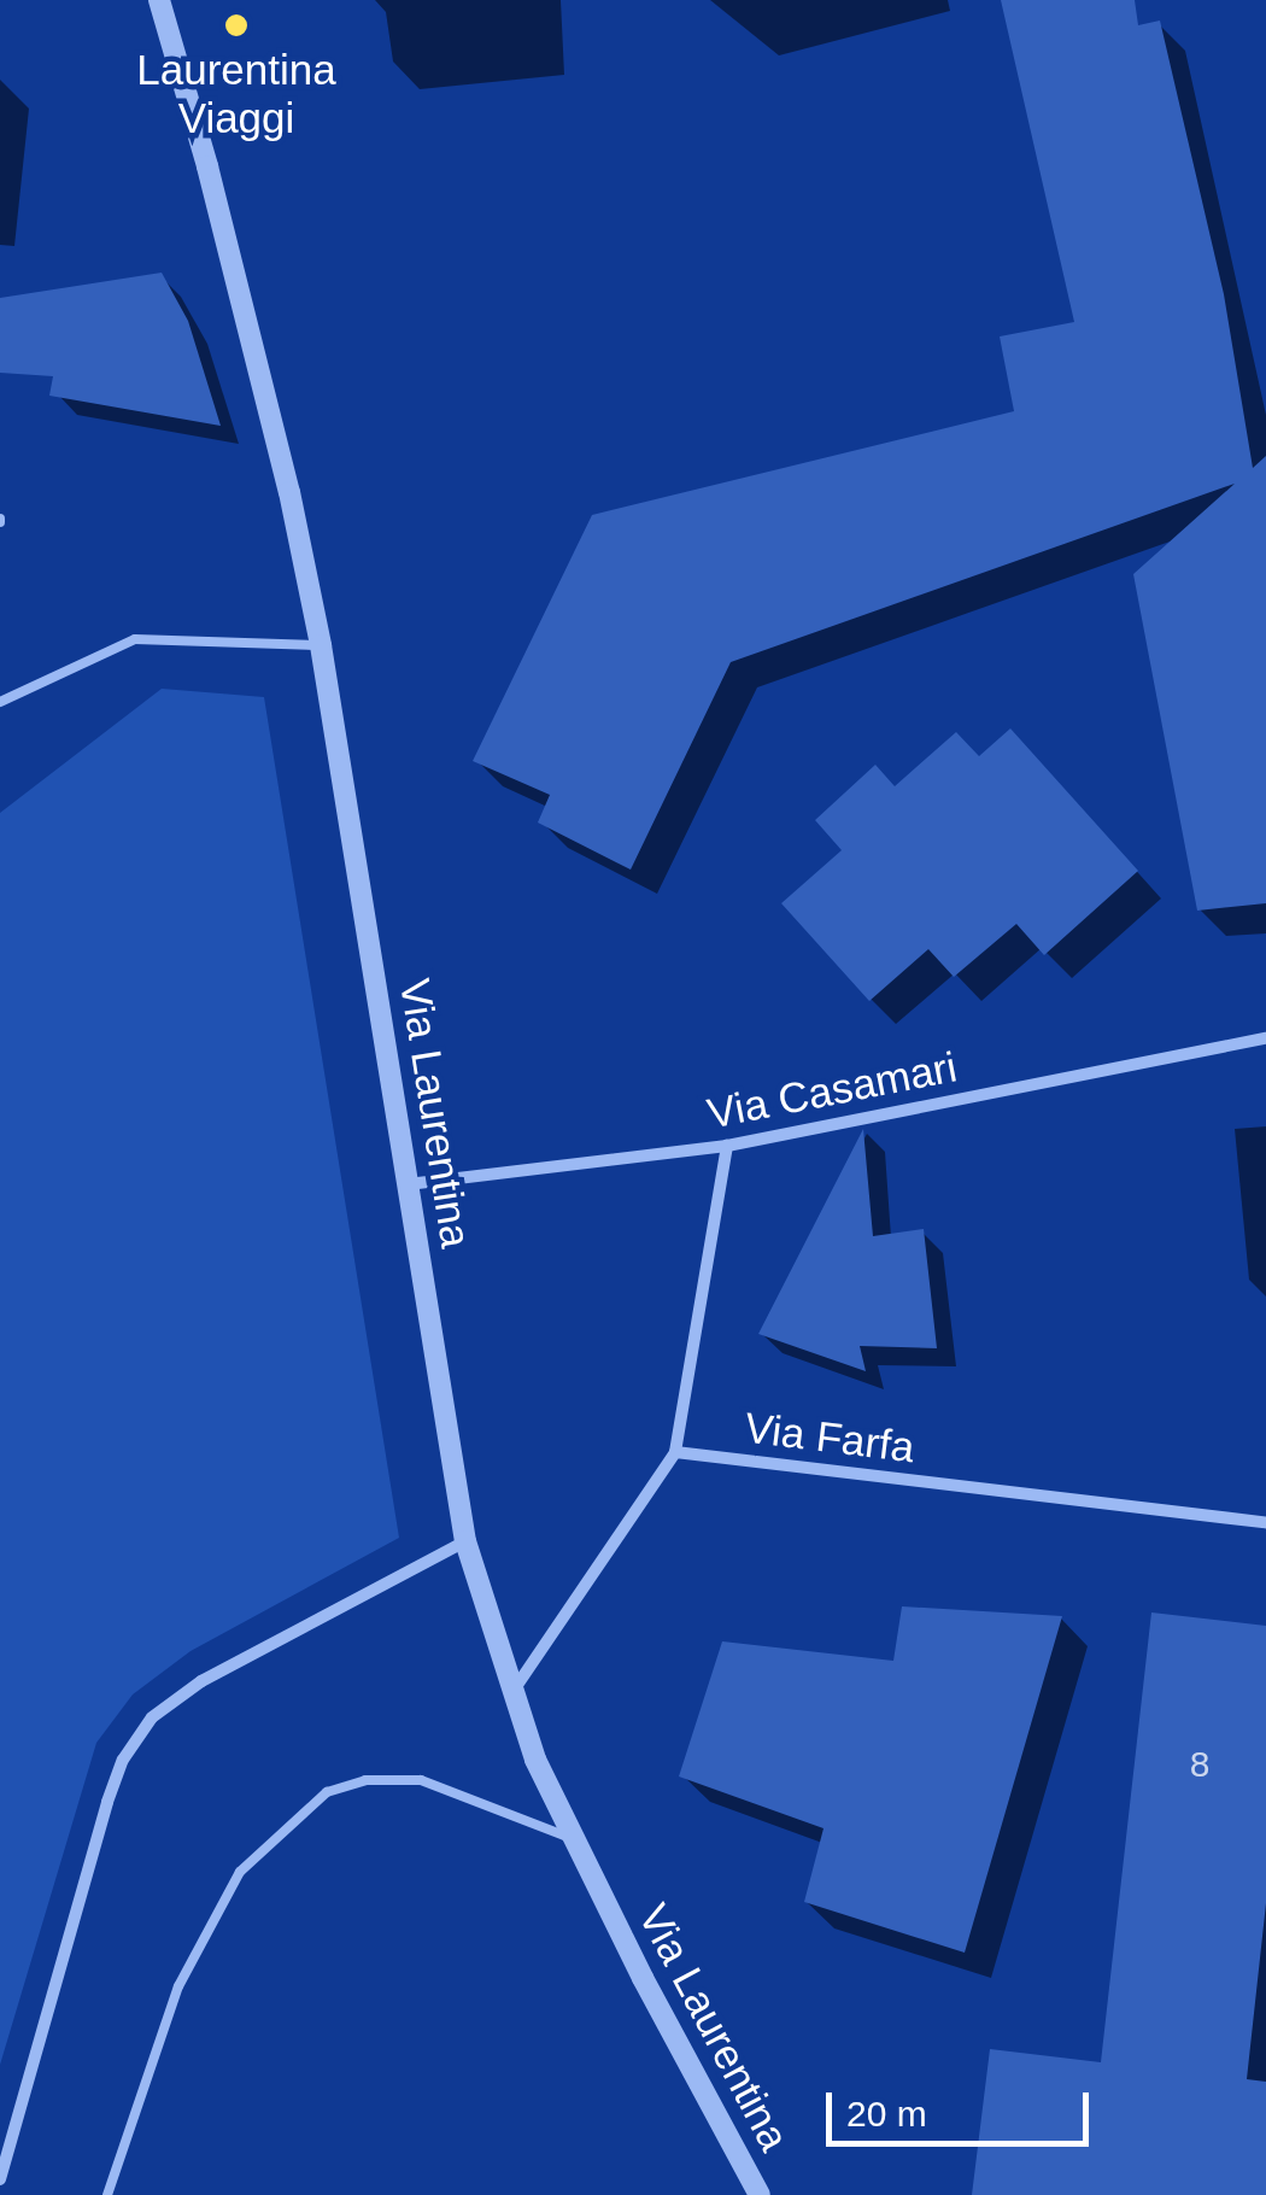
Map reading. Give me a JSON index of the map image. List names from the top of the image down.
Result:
{
  "streets": {
    "street": ["Via Casamari", "Via Laurentina", "Via Farfa"]
  },
  "crossings": [
    ["Via Casamari", "Via Laurentina"]
  ],
  "places": ["Laurentina Viaggi"],
  "house_numbers": ["8"],
  "scale_bar": "20 m"
}
